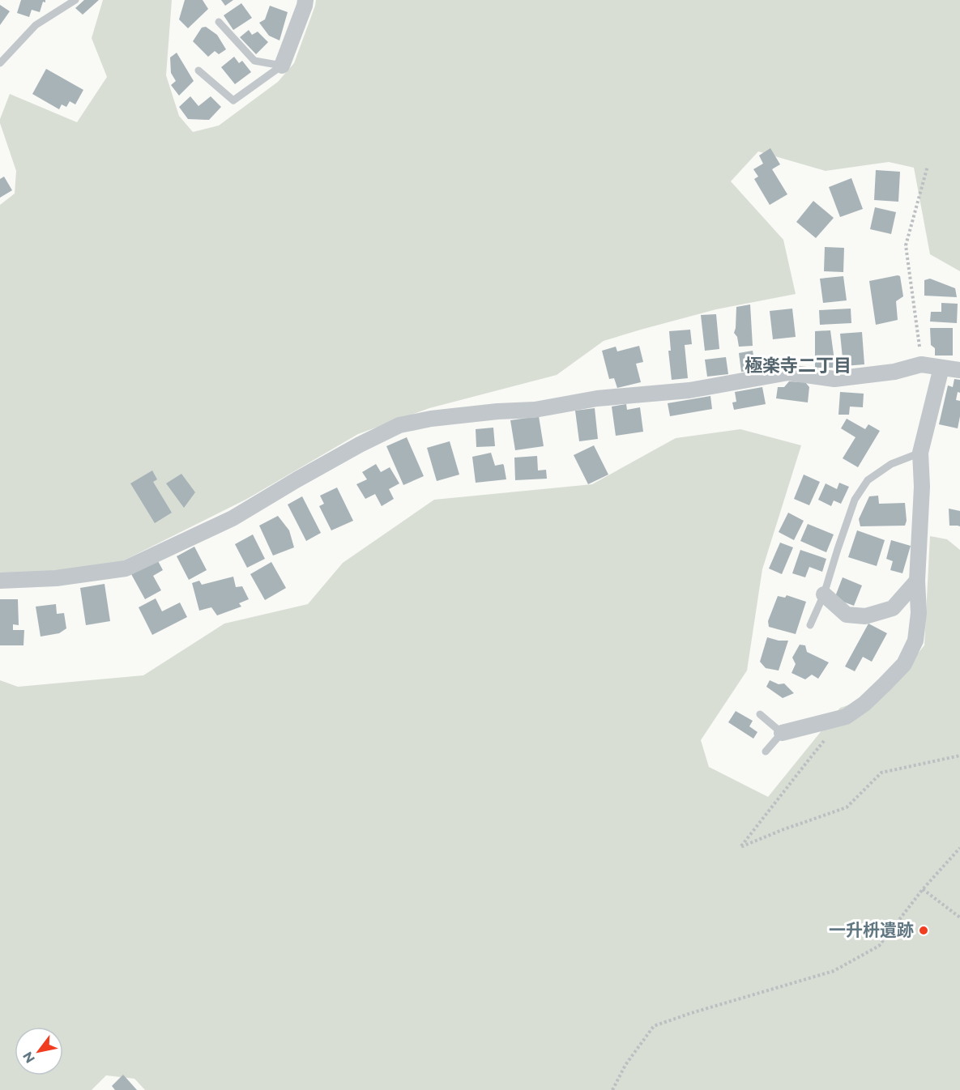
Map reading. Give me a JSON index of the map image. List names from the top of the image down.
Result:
{
  "districts": ["極楽寺二丁目"],
  "places": ["一升枡遺跡"],
  "north": "bottom left"
}
